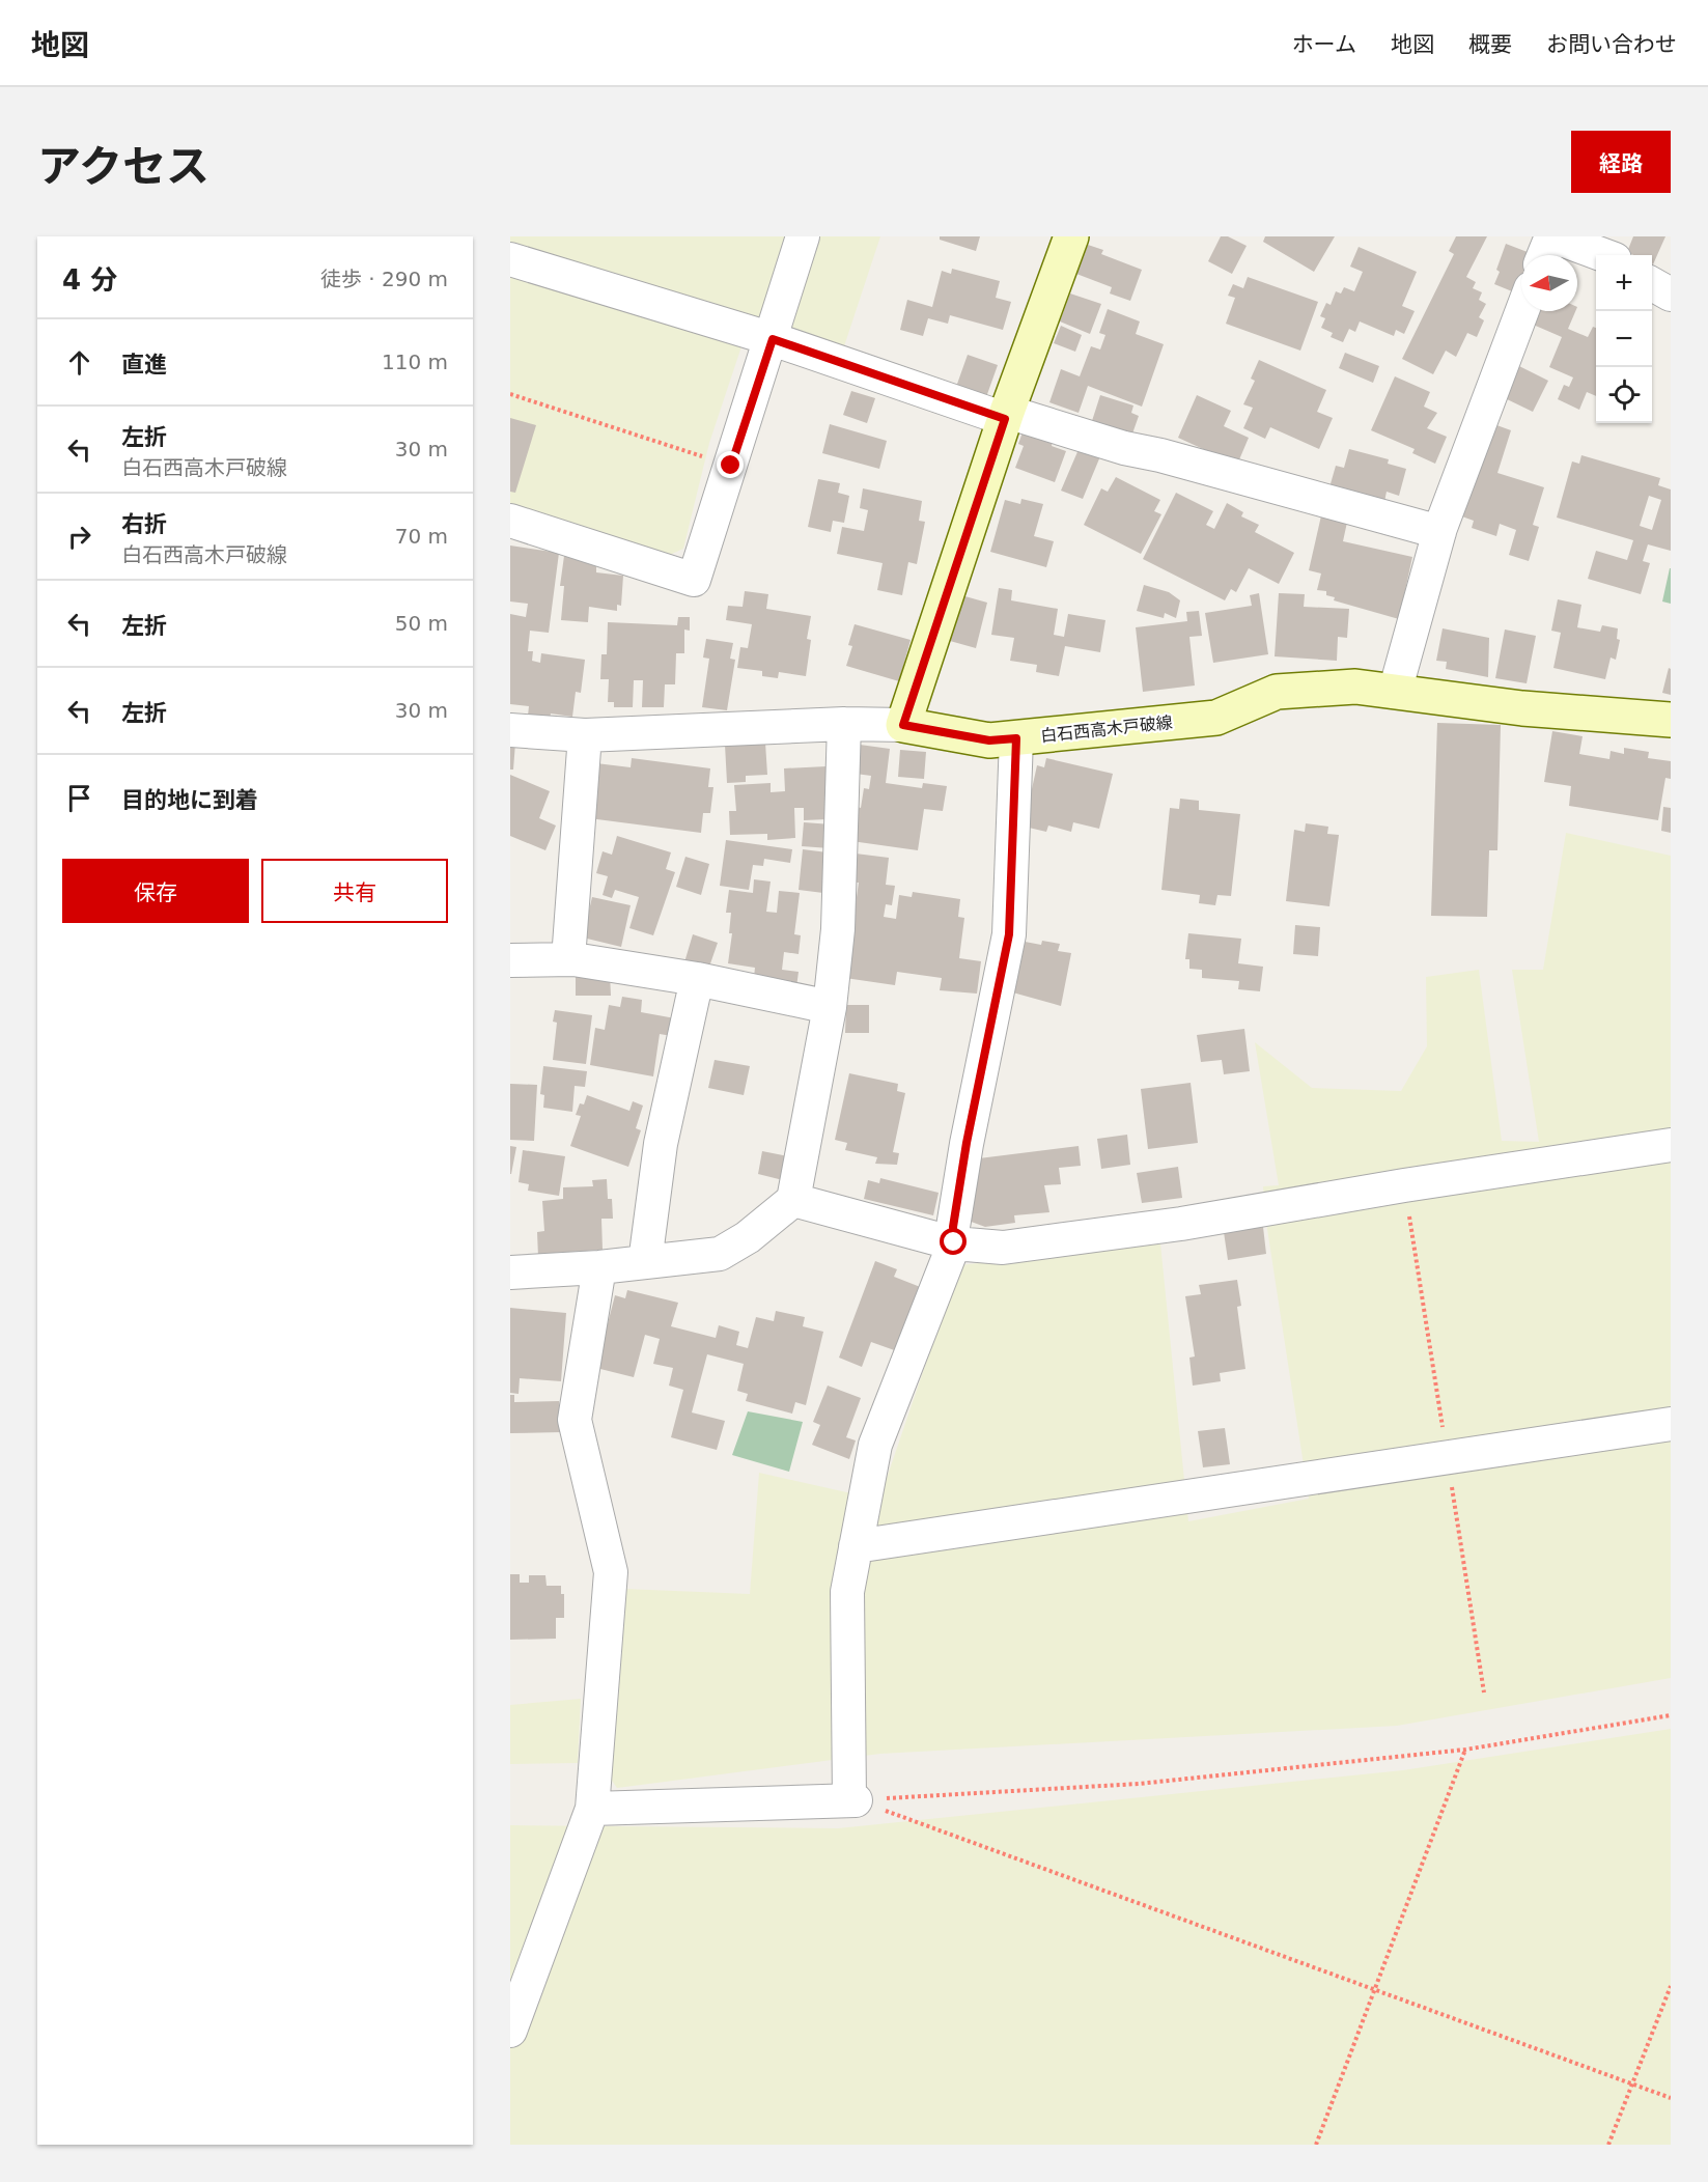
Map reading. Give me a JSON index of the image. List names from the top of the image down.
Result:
{
  "streets": {
    "main road": ["白石西高木戸破線"]
  },
  "north": "left",
  "page": {
    "header": "地図",
    "nav": [
      "ホーム",
      "地図",
      "概要",
      "お問い合わせ"
    ],
    "title": "アクセス",
    "buttons": [
      "経路",
      ["保存", "共有"]
    ],
    "heading": ["4 分", "徒歩 · 290 m"],
    "map_buttons": ["+", "−"],
    "list": [
      ["直進", "110 m"],
      ["左折", "白石西高木戸破線", "30 m"],
      ["右折", "白石西高木戸破線", "70 m"],
      ["左折", "50 m"],
      ["左折", "30 m"],
      "目的地に到着"
    ]
  }
}
